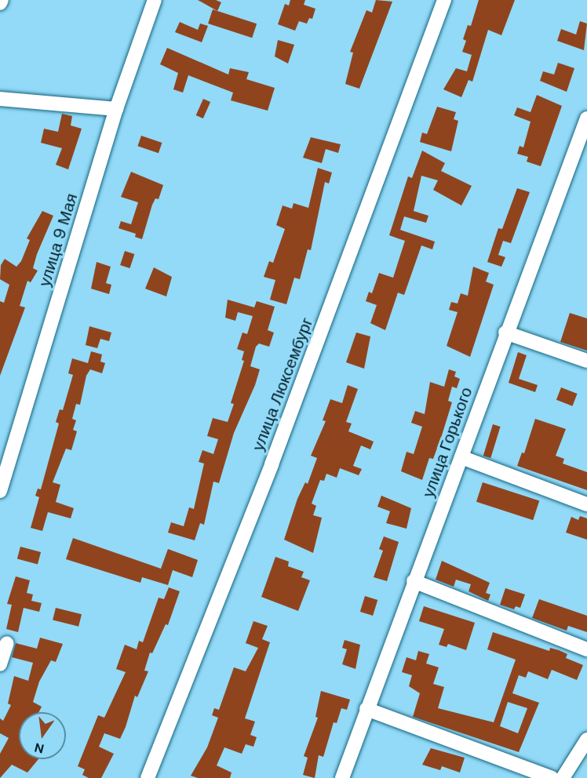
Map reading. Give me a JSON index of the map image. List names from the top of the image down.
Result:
{
  "streets": {
    "street": ["улица 9 Мая", "улица Люксембург", "улица Горького"]
  },
  "north": "bottom"
}
